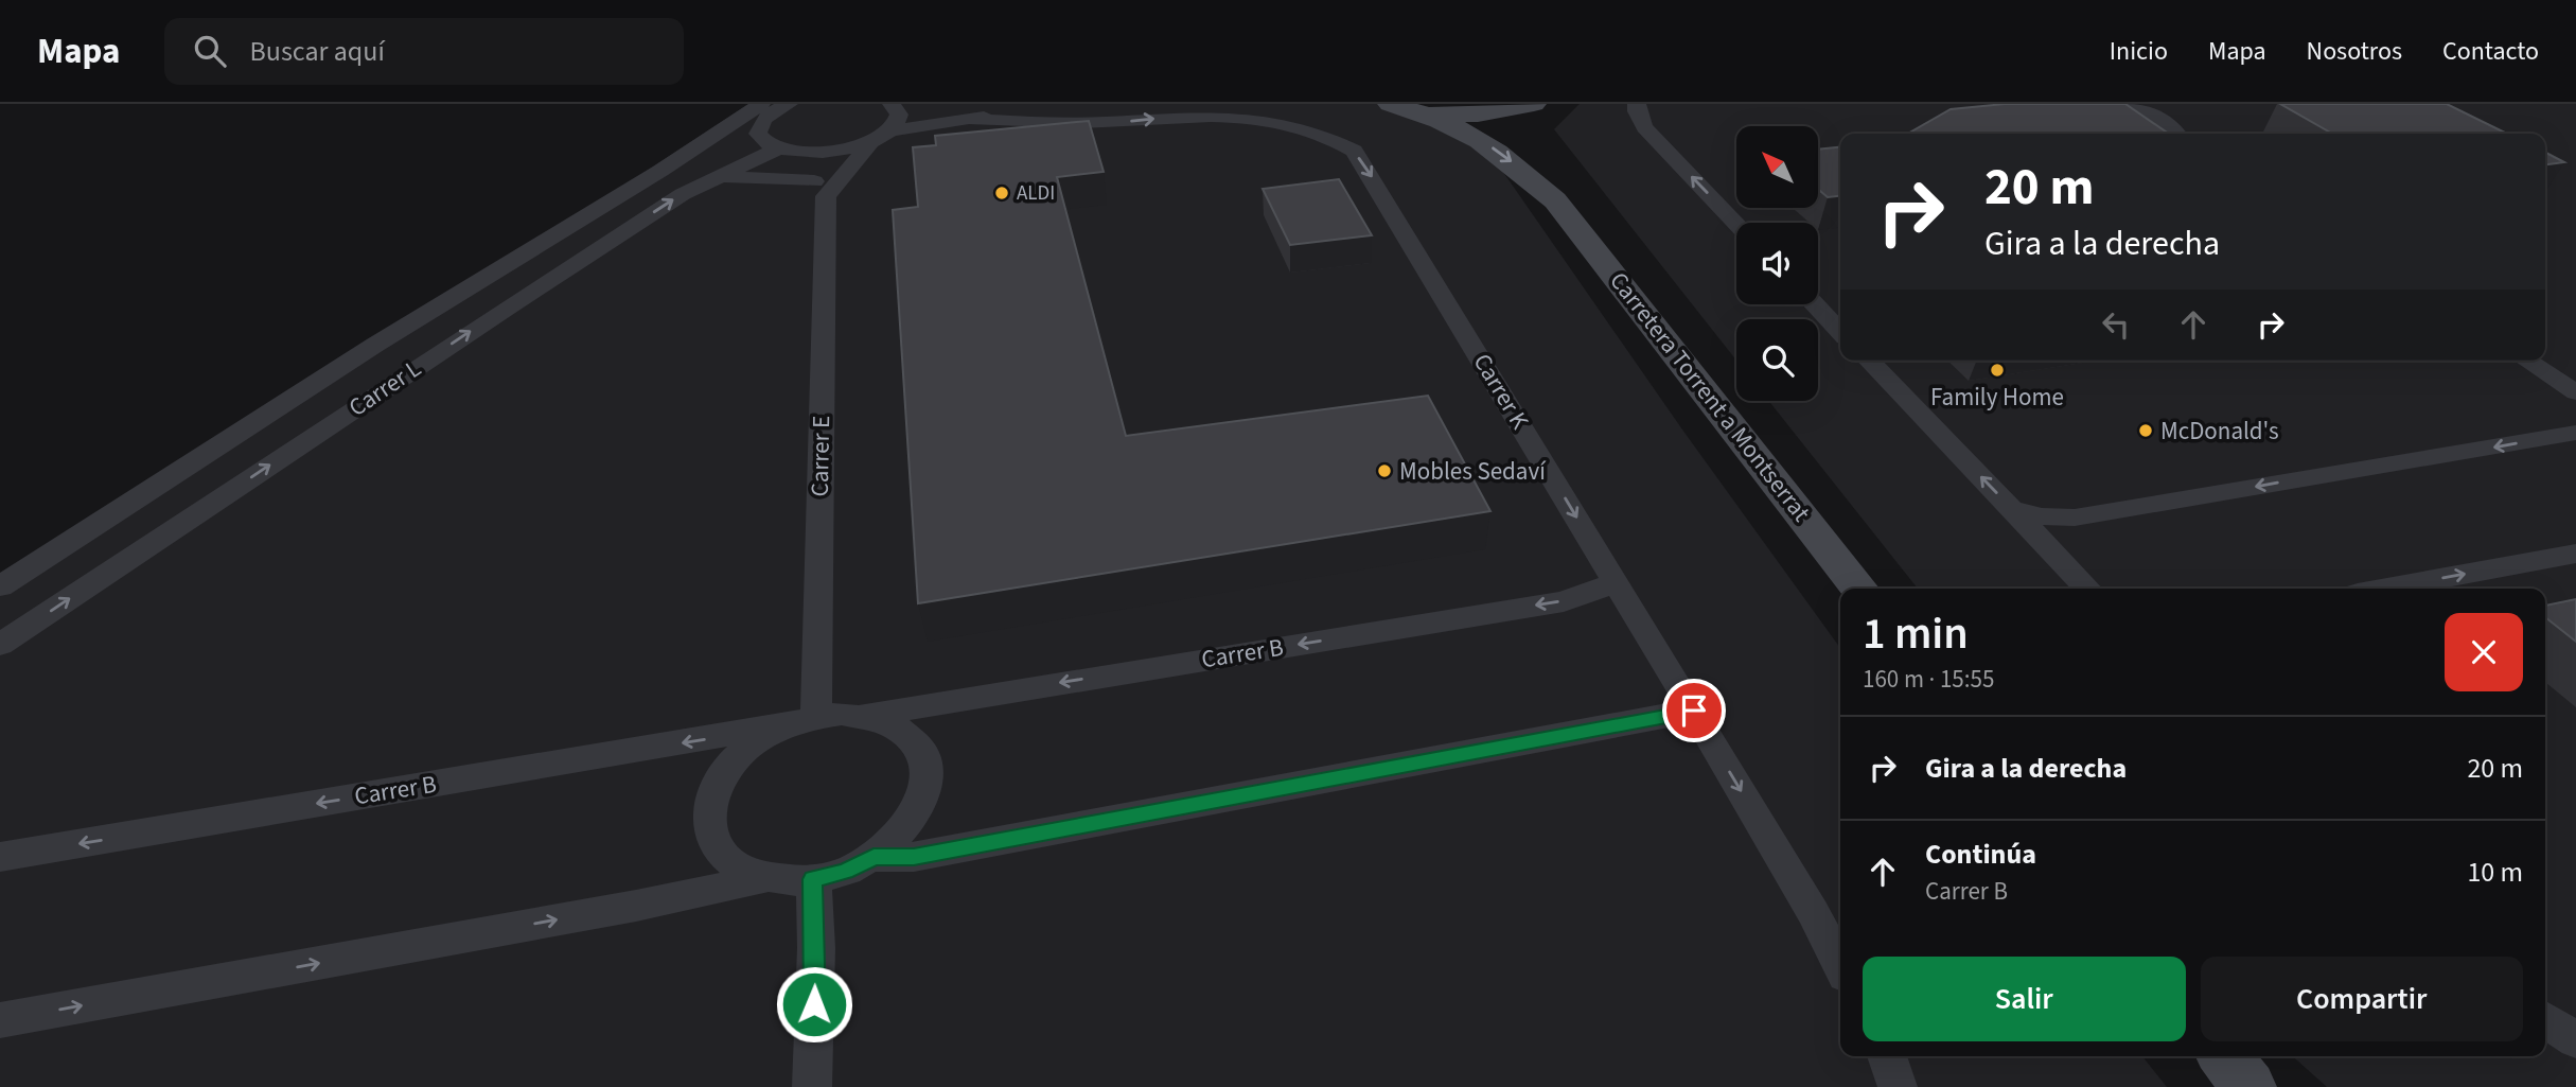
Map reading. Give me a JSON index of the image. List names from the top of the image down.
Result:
{
  "streets": {
    "main road": ["Carretera Torrent a Montserrat"],
    "street": [
      "Carrer L",
      "Carrer K",
      "Carrer E",
      "Carrer B"
    ]
  },
  "crossings": [
    ["Carrer K", "Carrer B"],
    ["Carrer E", "Carrer B"]
  ],
  "one_way": ["Carrer K"],
  "places": [
    "ALDI",
    "Family Home",
    "McDonald's",
    "Mobles Sedaví"
  ],
  "north": "top left",
  "page": {
    "header": "Mapa",
    "search": "Buscar aquí",
    "nav": [
      "Inicio",
      "Mapa",
      "Nosotros",
      "Contacto"
    ],
    "turn": ["20 m", "Gira a la derecha"],
    "heading": ["1 min", "160 m · 15:55"],
    "list": [
      {
        "name": "Gira a la derecha",
        "value": "20 m"
      },
      {
        "name": "Continúa",
        "note": "Carrer B",
        "value": "10 m"
      }
    ],
    "buttons": ["Salir", "Compartir"]
  }
}
